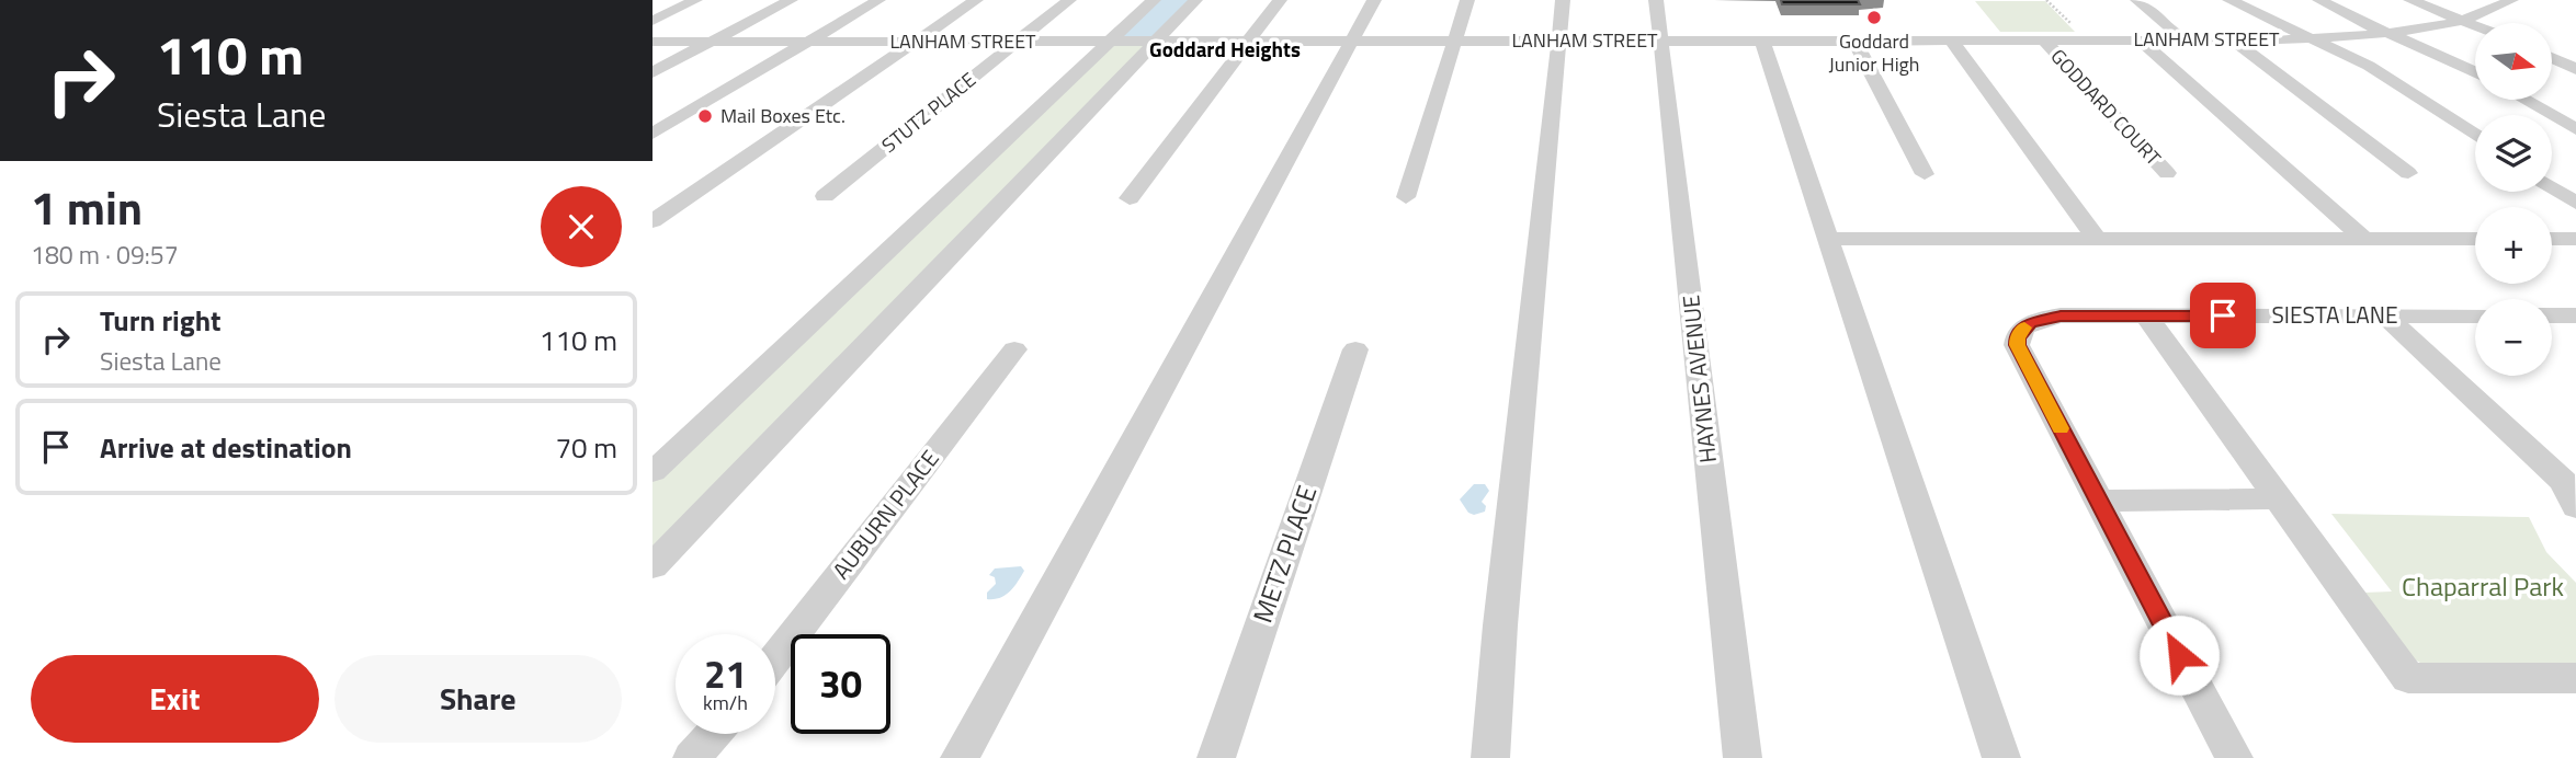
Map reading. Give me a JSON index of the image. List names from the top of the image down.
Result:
{
  "streets": {
    "street": [
      "LANHAM STREET",
      "GODDARD COURT",
      "STUTZ PLACE",
      "SIESTA LANE",
      "HAYNES AVENUE",
      "AUBURN PLACE",
      "METZ PLACE"
    ]
  },
  "crossings": [
    ["LANHAM STREET", "GODDARD COURT"],
    ["LANHAM STREET", "STUTZ PLACE"],
    ["LANHAM STREET", "HAYNES AVENUE"]
  ],
  "districts": ["Goddard Heights"],
  "parks": ["Chaparral Park"],
  "places": ["Goddard Junior High", "Mail Boxes Etc."],
  "north": "right",
  "page": {
    "turn": ["110 m", "Siesta Lane"],
    "map_buttons": ["+", "−"],
    "heading": ["1 min", "180 m · 09:57"],
    "list": [
      {
        "name": "Turn right",
        "note": "Siesta Lane",
        "value": "110 m"
      },
      {
        "name": "Arrive at destination",
        "value": "70 m"
      }
    ],
    "speed": "21 km/h",
    "limit": "30",
    "buttons": ["Exit", "Share"]
  }
}
